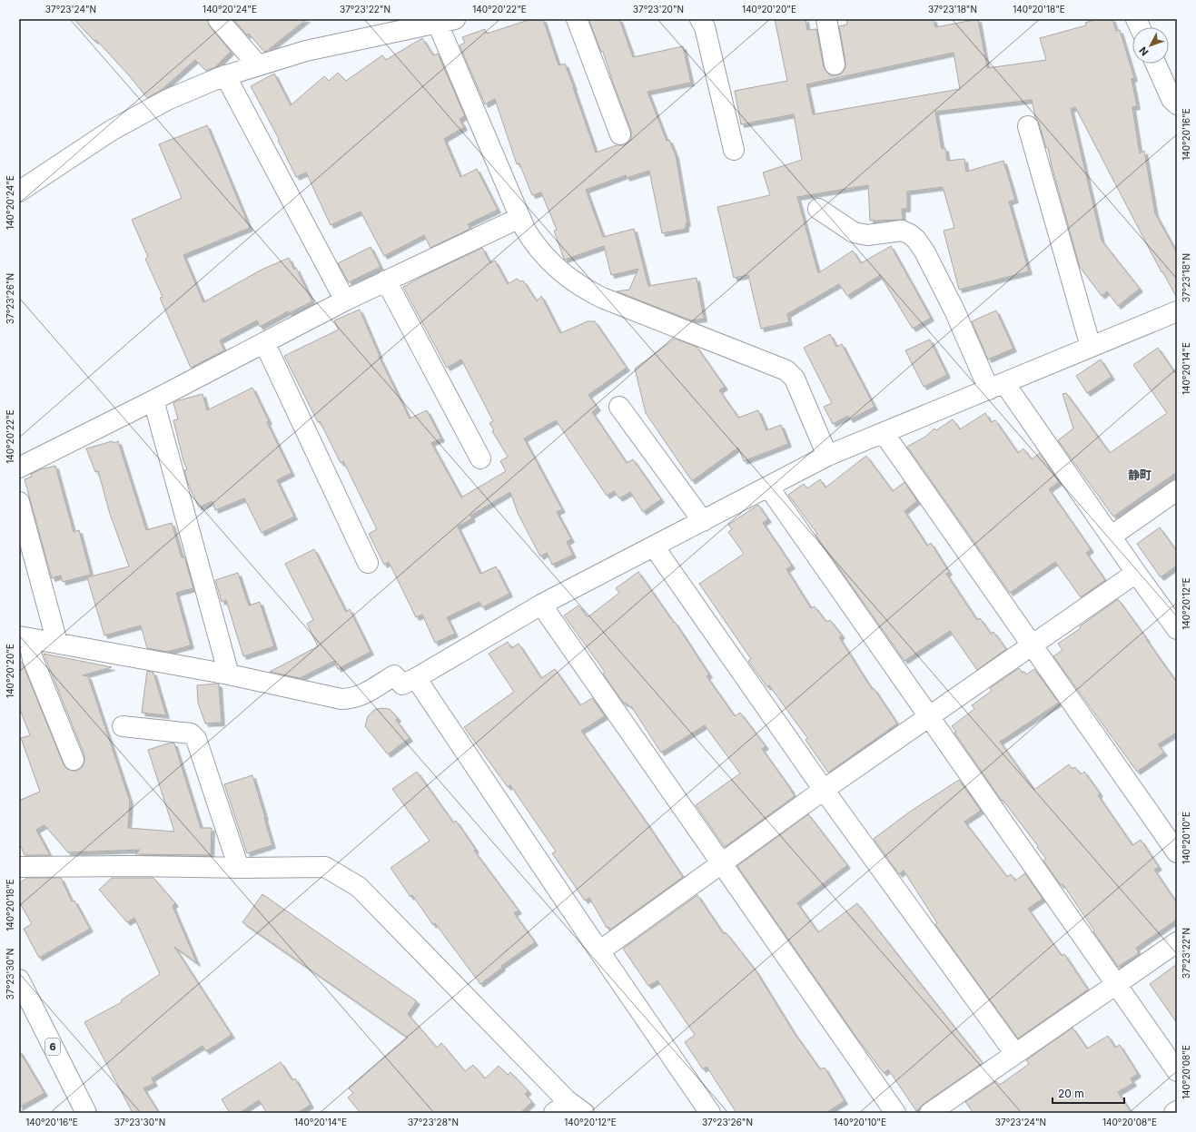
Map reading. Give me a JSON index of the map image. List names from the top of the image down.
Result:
{
  "streets": {
    "street": ["6"]
  },
  "districts": ["静町"],
  "scale_bar": "20 m",
  "north": "bottom left",
  "coordinates": [
    "37°23'24\"N",
    "140°20'24\"E",
    "37°23'22\"N",
    "140°20'22\"E",
    "37°23'20\"N",
    "140°20'20\"E",
    "37°23'18\"N",
    "140°20'18\"E",
    "140°20'16\"E",
    "37°23'26\"N",
    "140°20'14\"E",
    "140°20'12\"E",
    "140°20'10\"E",
    "37°23'30\"N",
    "140°20'08\"E",
    "37°23'28\"N"
  ]
}
